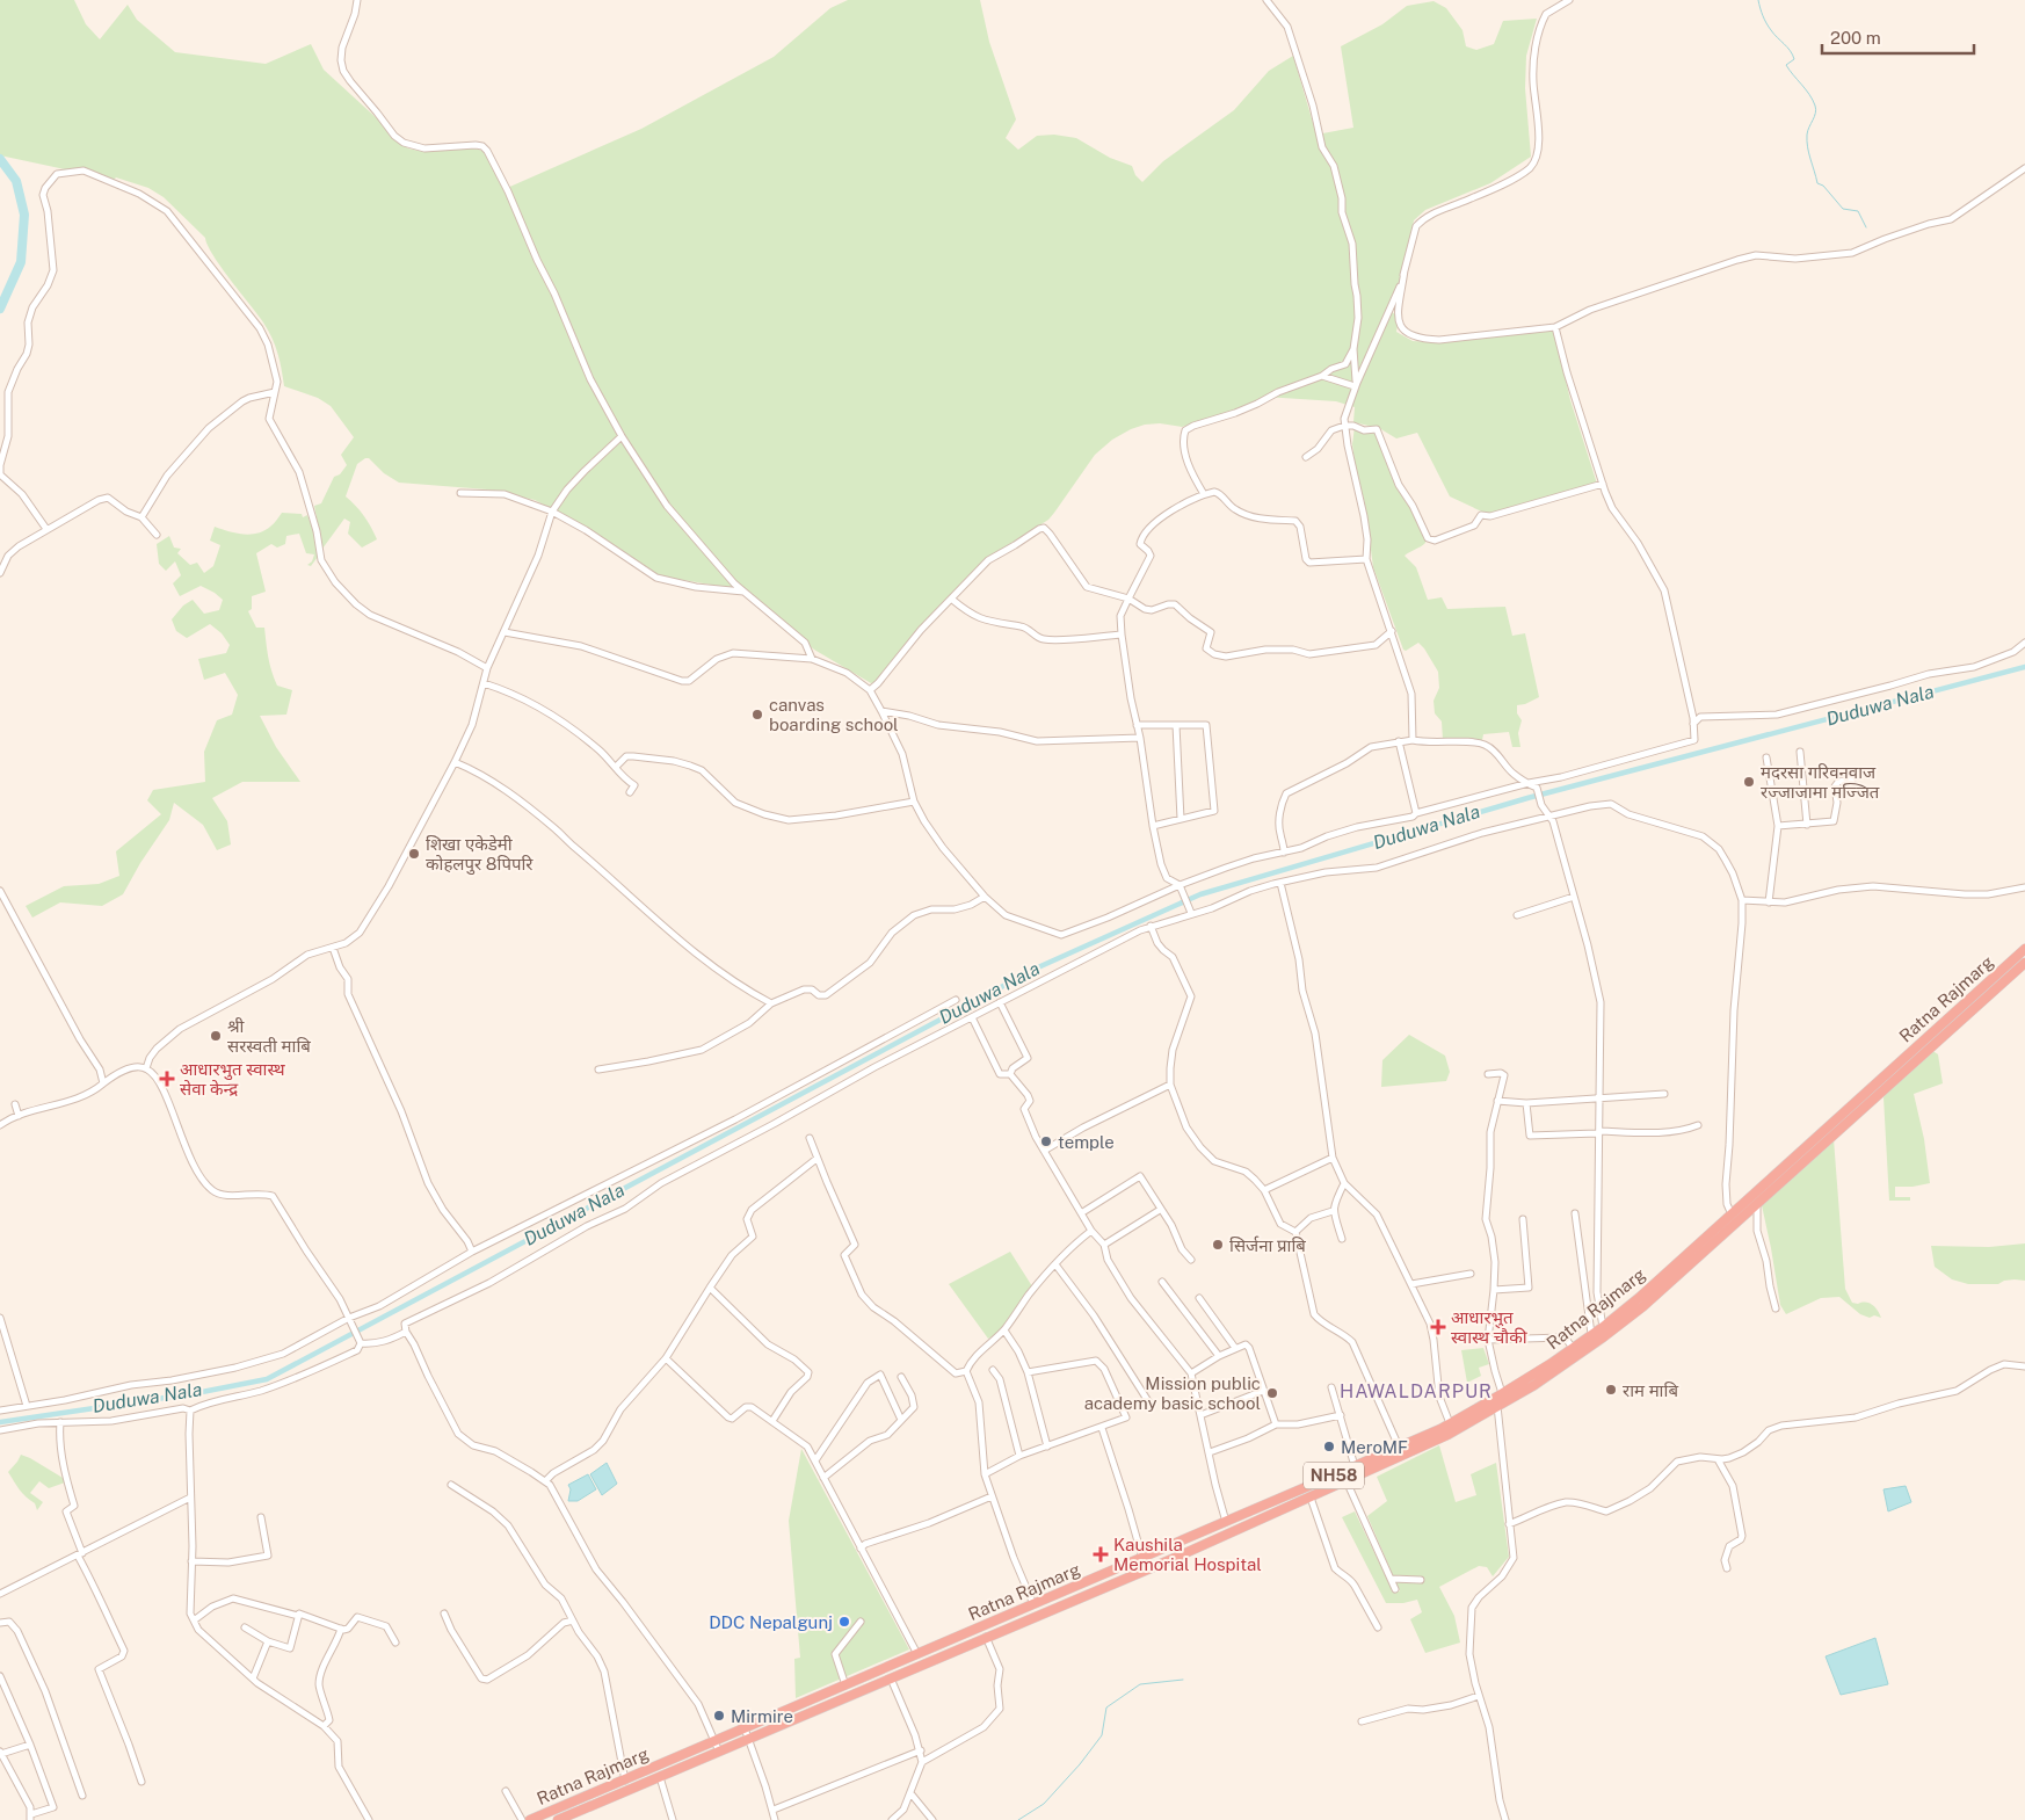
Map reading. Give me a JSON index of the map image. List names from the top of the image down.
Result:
{
  "streets": {
    "highway": ["Ratna Rajmarg", "NH58"]
  },
  "districts": ["HAWALDARPUR"],
  "water": ["Duduwa Nala"],
  "places": {
    "other": [
      "canvas boarding school",
      "मदरसा गरिवनवाज रज्जाजामा मज्जित",
      "शिखा एकेडेमी कोहलपुर 8पिपरि",
      "श्री सरस्वती माबि",
      "temple",
      "सिर्जना प्राबि",
      "राम माबि",
      "Mission public academy basic school",
      "MeroMF",
      "DDC Nepalgunj",
      "Mirmire"
    ],
    "health": ["आधारभुत स्वास्थ सेवा केन्द्र", "आधारभुत स्वास्थ चौकी", "Kaushila Memorial Hospital"]
  },
  "scale_bar": "200 m"
}
